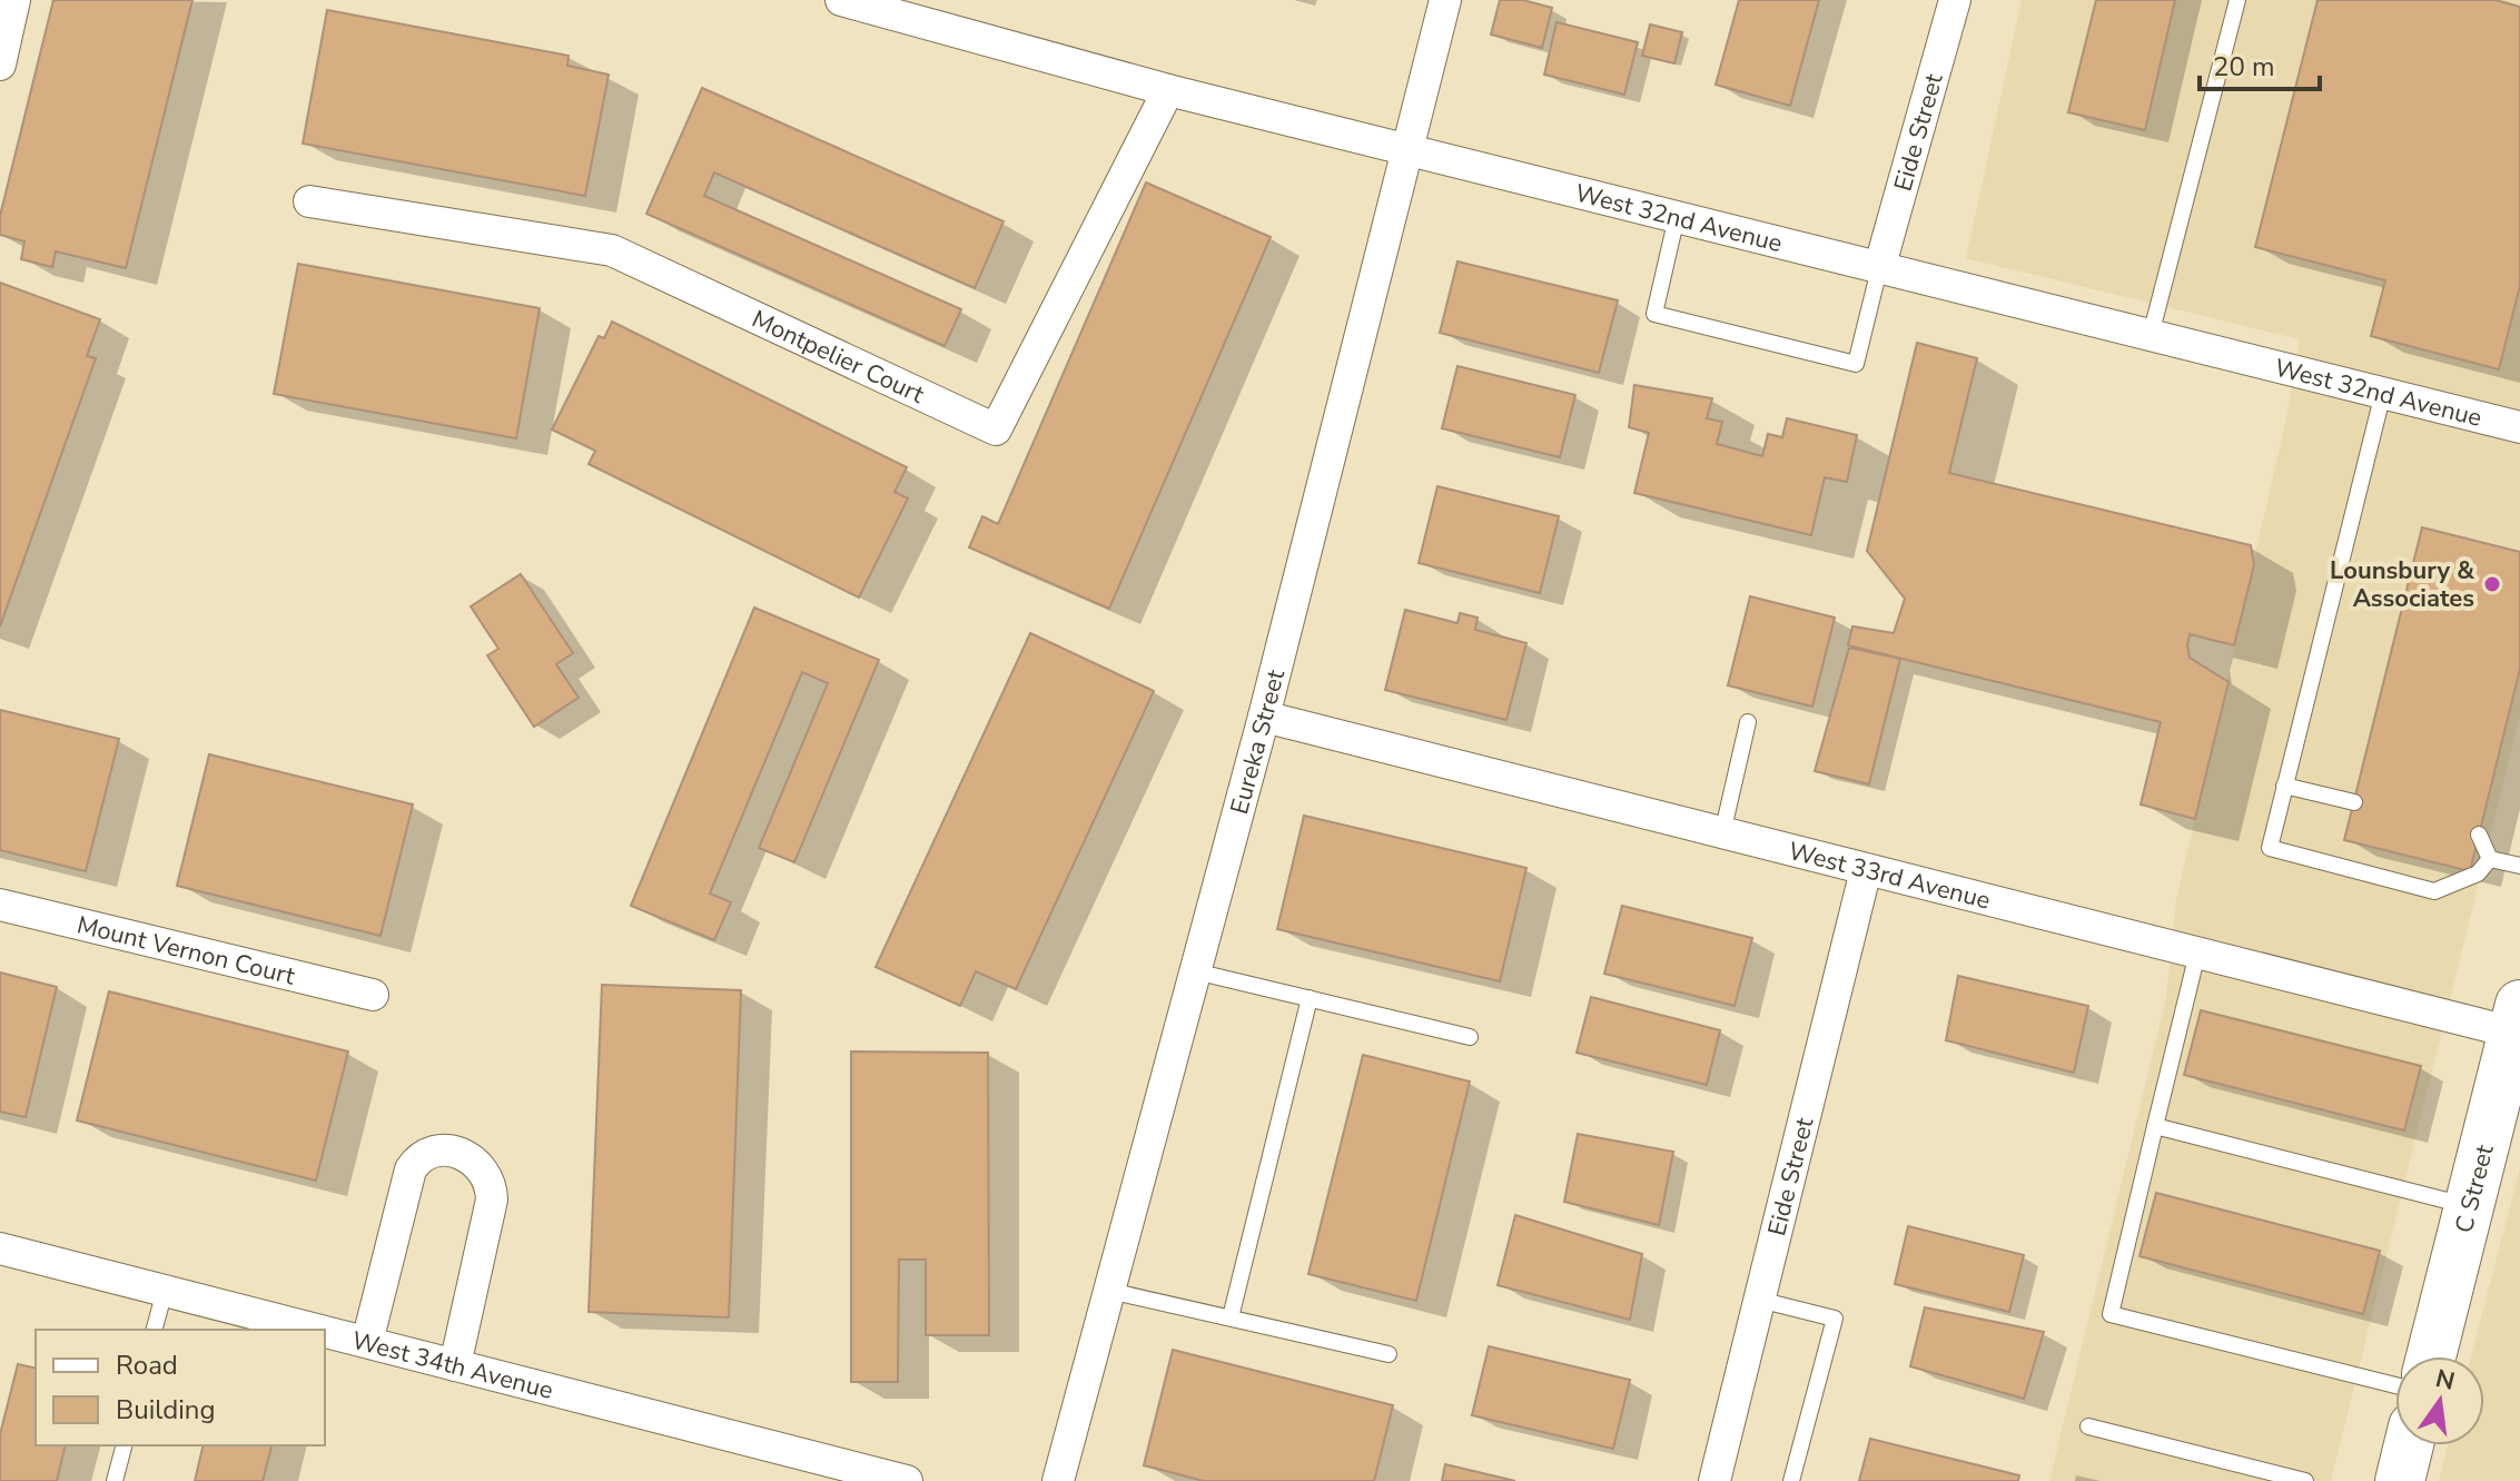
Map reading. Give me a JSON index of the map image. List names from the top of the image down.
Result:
{
  "streets": {
    "main road": ["C Street"],
    "street": [
      "Eide Street",
      "West 32nd Avenue",
      "Montpelier Court",
      "Eureka Street",
      "West 33rd Avenue",
      "Mount Vernon Court",
      "West 34th Avenue"
    ]
  },
  "crossings": [
    ["Eide Street", "West 32nd Avenue"],
    ["Eide Street", "West 33rd Avenue"],
    ["West 32nd Avenue", "Montpelier Court"],
    ["West 32nd Avenue", "Eureka Street"],
    ["Eureka Street", "West 33rd Avenue"],
    ["West 33rd Avenue", "C Street"]
  ],
  "places": ["Lounsbury & Associates"],
  "legend": ["Road", "Building"],
  "scale_bar": "20 m",
  "north": "top"
}
